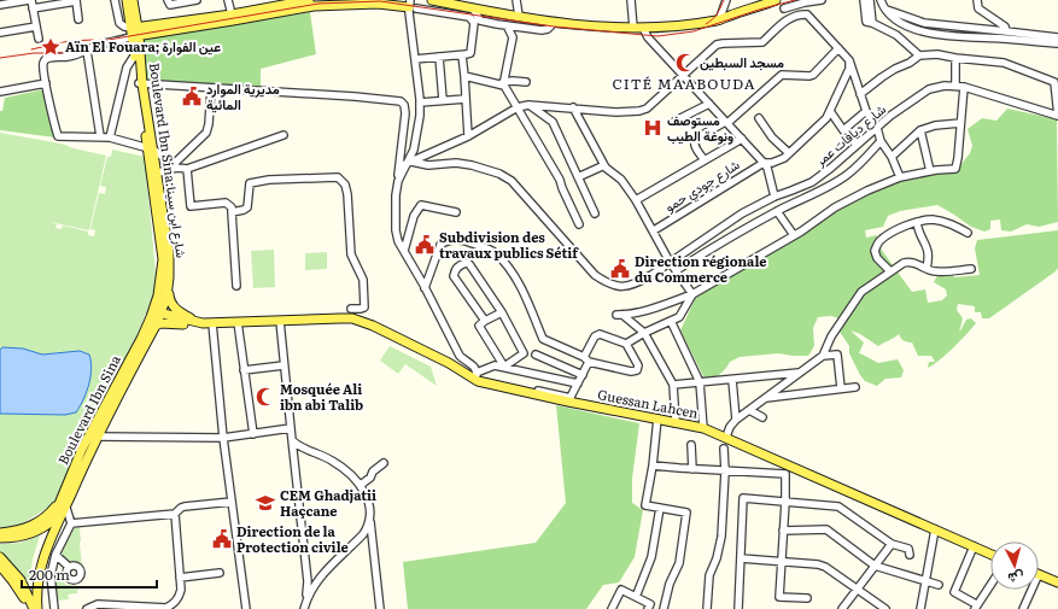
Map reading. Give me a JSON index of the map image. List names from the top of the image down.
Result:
{
  "streets": {
    "main road": ["Boulevard Ibn Sina:شارع ابن سينا", "Guessan Lahcen", "Boulevard Ibn Sina"],
    "street": ["شارع ديافات عمر", "شارع جودي حمو"]
  },
  "crossings": [
    ["Boulevard Ibn Sina:شارع ابن سينا", "Boulevard Ibn Sina"]
  ],
  "districts": ["CITÉ MAABOUDA"],
  "places": {
    "place": ["Aïn El Fouara; عين الفوارة"],
    "mosque": ["مسجد السبطين", "Mosquée Ali ibn abi Talib"],
    "public building": [
      "مديرية الموارد المائية",
      "Subdivision des travaux publics Sétif",
      "Direction régionale du Commerce",
      "Direction de la Protection civile"
    ],
    "hospital": ["مستوصف ونوغة الطيب"],
    "school or university": ["CEM Ghadjatii Haçcane"]
  },
  "scale_bar": "200 m",
  "north": "bottom"
}
